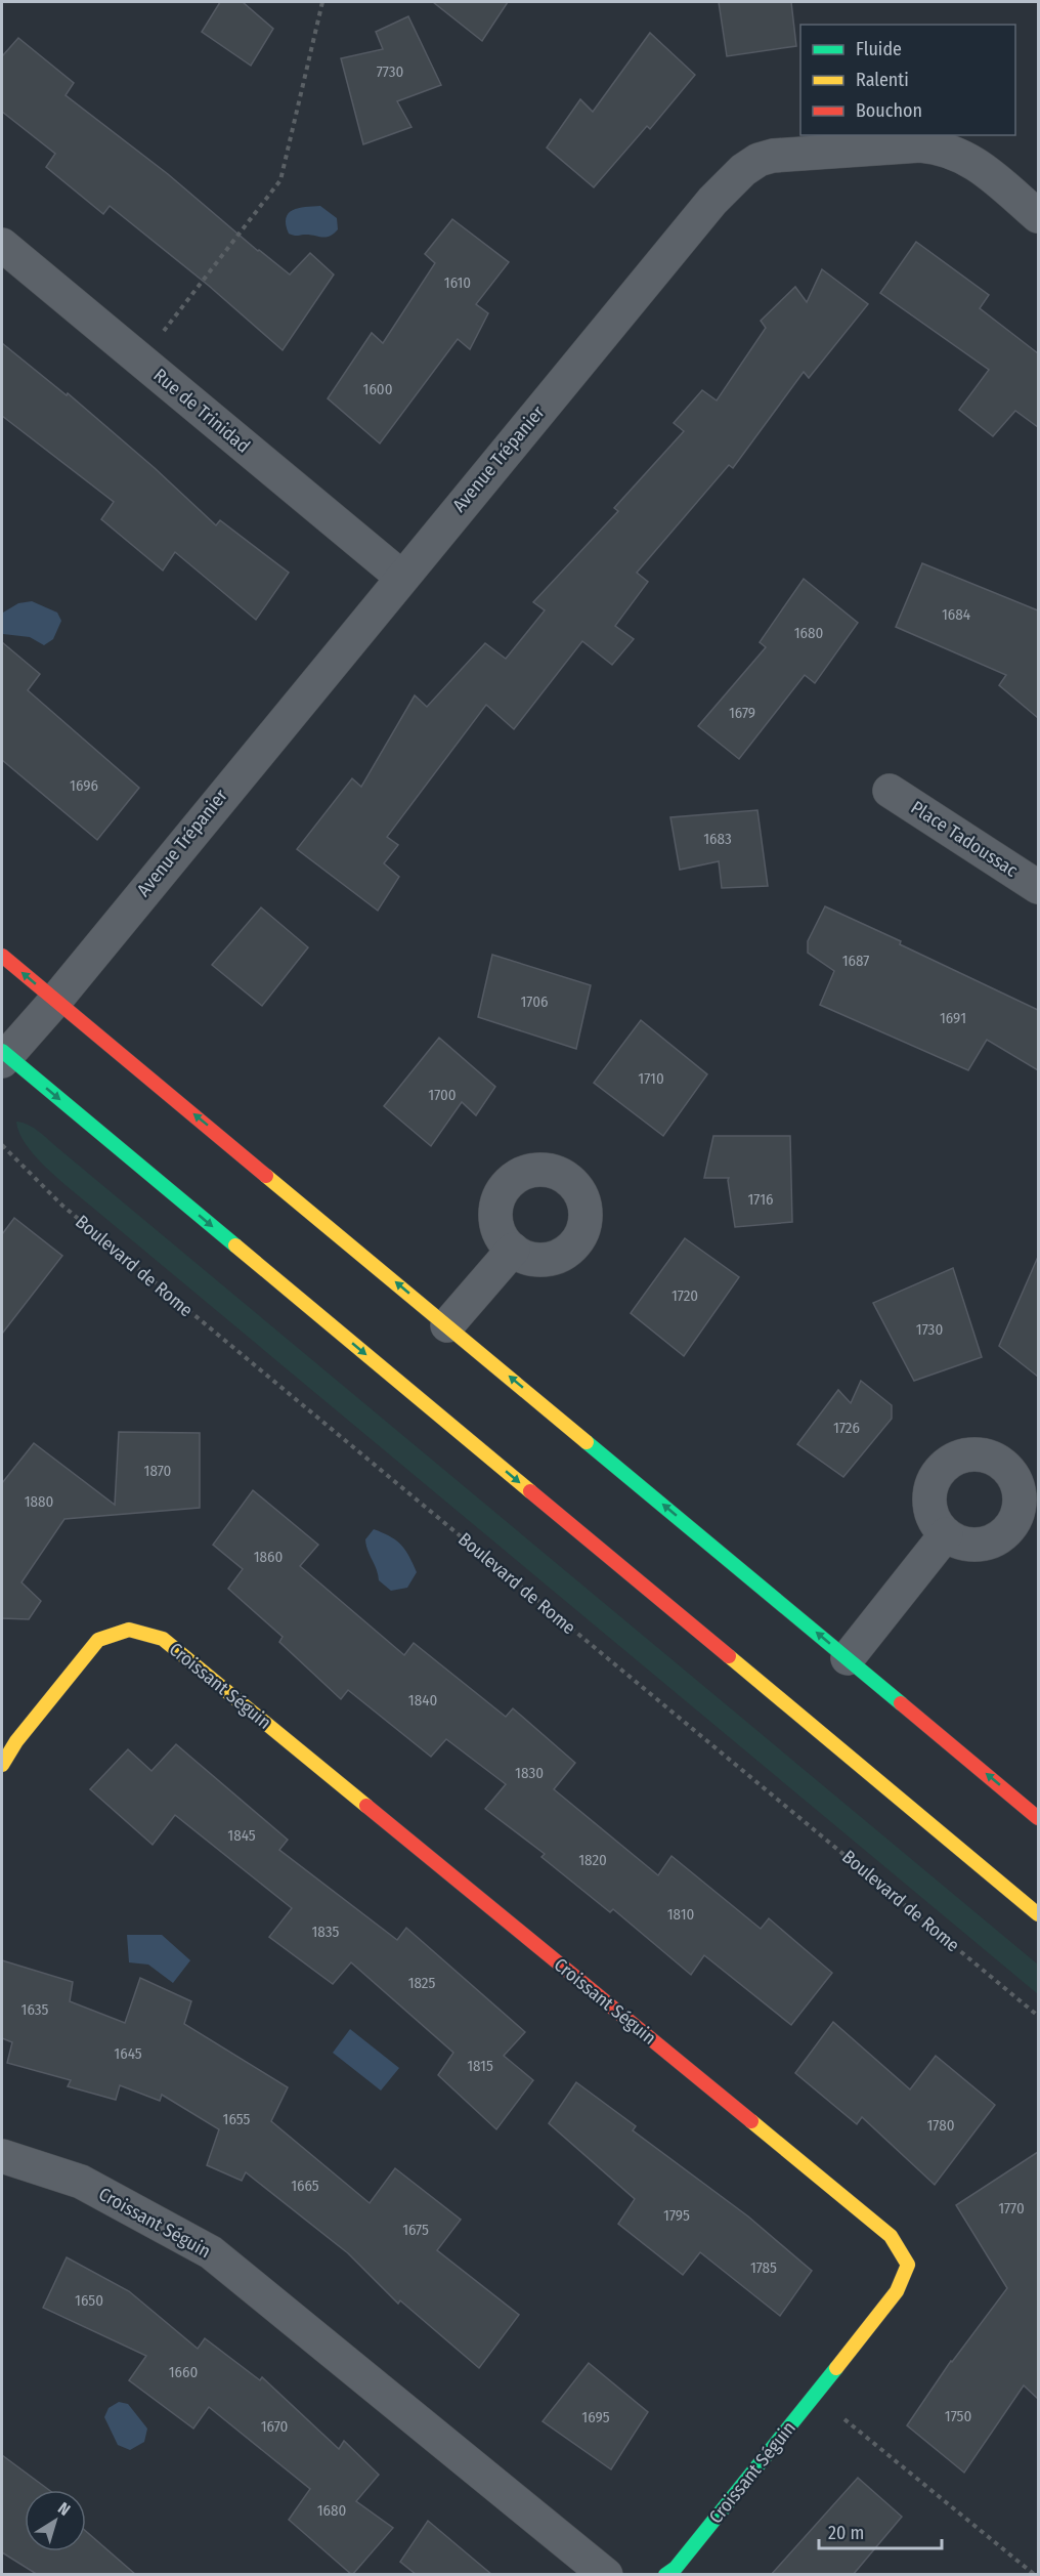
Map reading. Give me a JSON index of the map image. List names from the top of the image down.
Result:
{
  "streets": {
    "main road": ["Croissant Séguin"],
    "street": ["Rue de Trinidad", "Avenue Trépanier", "Place Tadoussac"],
    "path": ["Boulevard de Rome"]
  },
  "crossings": [
    ["Rue de Trinidad", "Avenue Trépanier"]
  ],
  "house_numbers": [
    "7730",
    "1610",
    "1600",
    "1684",
    "1680",
    "1679",
    "1696",
    "1683",
    "1687",
    "1706",
    "1691",
    "1710",
    "1700",
    "1716",
    "1720",
    "1730",
    "1726",
    "1870",
    "1880",
    "1860",
    "1840",
    "1830",
    "1845",
    "1820",
    "1810",
    "1835",
    "1825",
    "1635",
    "1645",
    "1815",
    "1655",
    "1780",
    "1665",
    "1770",
    "1795",
    "1675",
    "1785",
    "1650",
    "1660",
    "1750",
    "1695",
    "1670",
    "1680"
  ],
  "legend": ["Fluide", "Ralenti", "Bouchon"],
  "scale_bar": "20 m",
  "north": "top right"
}
